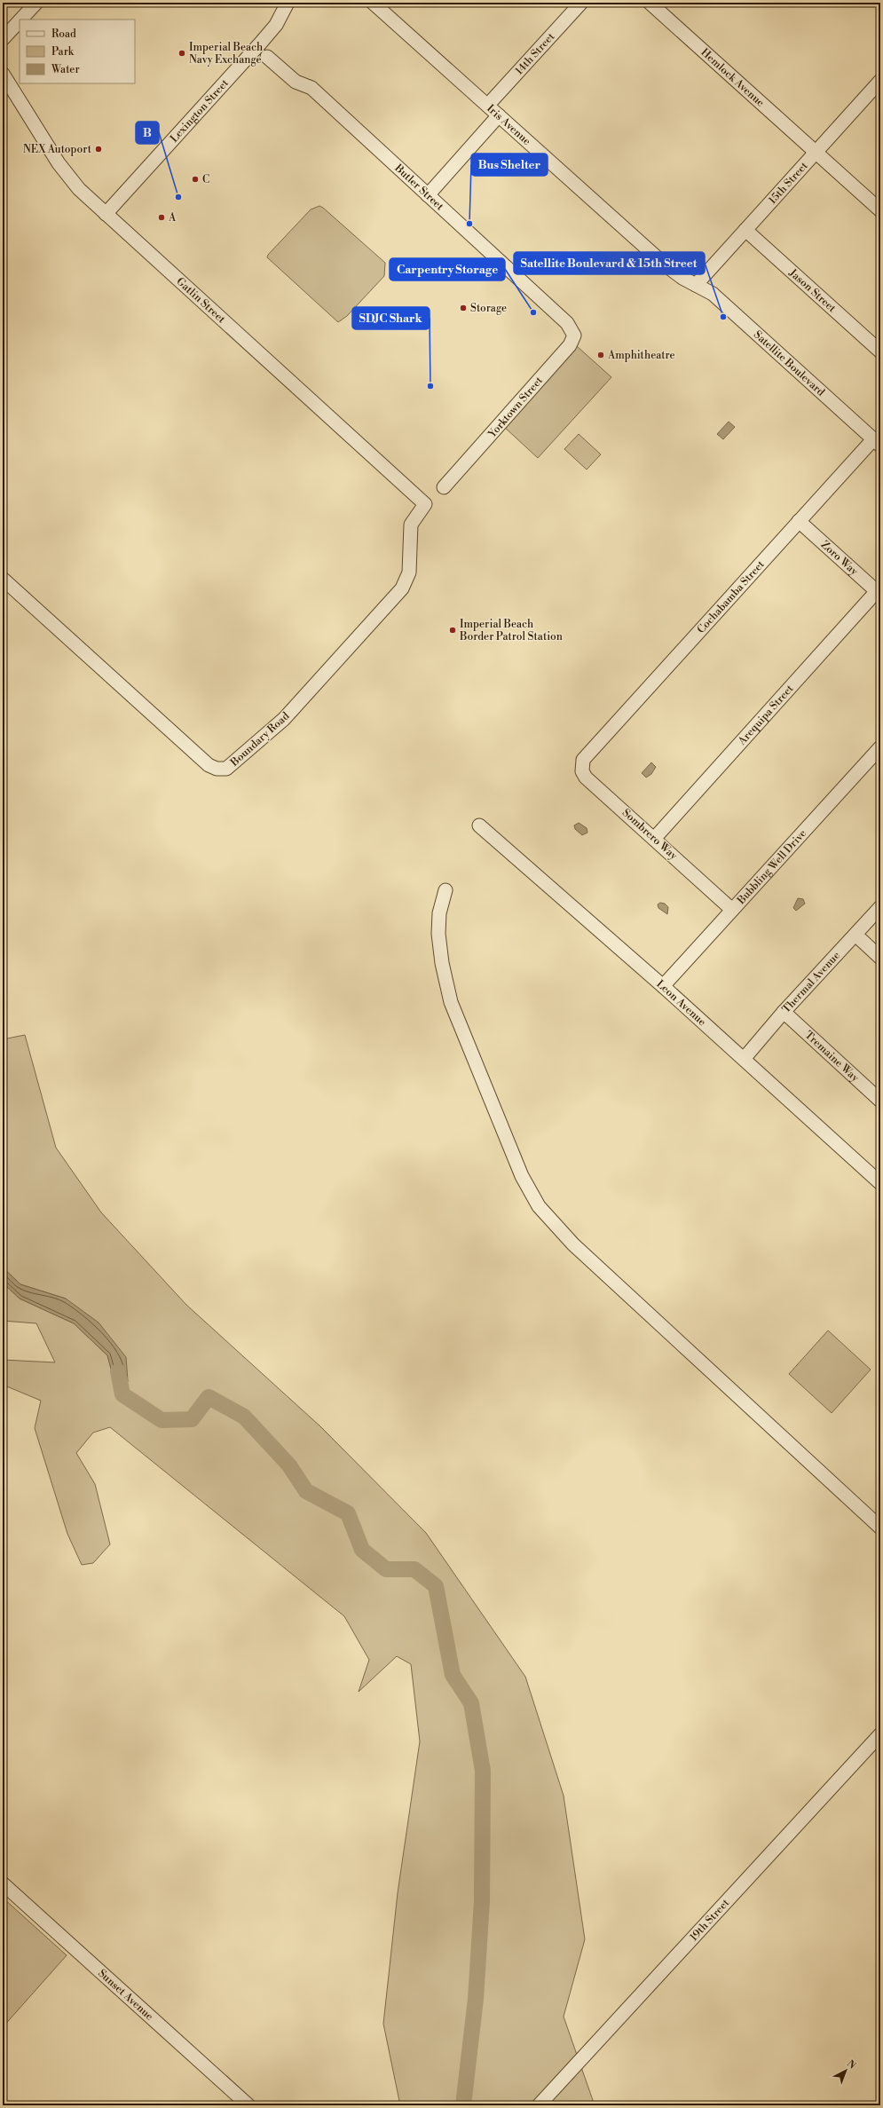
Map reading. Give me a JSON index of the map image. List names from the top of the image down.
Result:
{
  "streets": {
    "street": [
      "14th Street",
      "Hemlock Avenue",
      "Lexington Street",
      "Iris Avenue",
      "15th Street",
      "Butler Street",
      "Jason Street",
      "Gatlin Street",
      "Satellite Boulevard",
      "Yorktown Street",
      "Zoro Way",
      "Cochabamba Street",
      "Arequipa Street",
      "Boundary Road",
      "Sombrero Way",
      "Bubbling Well Drive",
      "Thermal Avenue",
      "Leon Avenue",
      "Tremaine Way",
      "19th Street",
      "Sunset Avenue"
    ]
  },
  "crossings": [
    ["14th Street", "Iris Avenue"],
    ["Hemlock Avenue", "15th Street"],
    ["Lexington Street", "Gatlin Street"],
    ["Iris Avenue", "15th Street"],
    ["Iris Avenue", "Satellite Boulevard"],
    ["15th Street", "Jason Street"],
    ["15th Street", "Satellite Boulevard"],
    ["Butler Street", "Yorktown Street"],
    ["Gatlin Street", "Boundary Road"],
    ["Satellite Boulevard", "Cochabamba Street"],
    ["Zoro Way", "Cochabamba Street"],
    ["Zoro Way", "Arequipa Street"],
    ["Cochabamba Street", "Sombrero Way"],
    ["Arequipa Street", "Sombrero Way"],
    ["Sombrero Way", "Bubbling Well Drive"],
    ["Bubbling Well Drive", "Leon Avenue"],
    ["Thermal Avenue", "Leon Avenue"],
    ["Thermal Avenue", "Tremaine Way"]
  ],
  "places": [
    "Imperial Beach Navy Exchange",
    "NEX Autoport",
    "C",
    "B",
    "A",
    "Bus Shelter",
    "Storage",
    "Carpentry Storage",
    "Satellite Boulevard & 15th Street",
    "Amphitheatre",
    "SDJC Shark",
    "Imperial Beach Border Patrol Station"
  ],
  "legend": ["Road", "Park", "Water"],
  "north": "top right"
}
